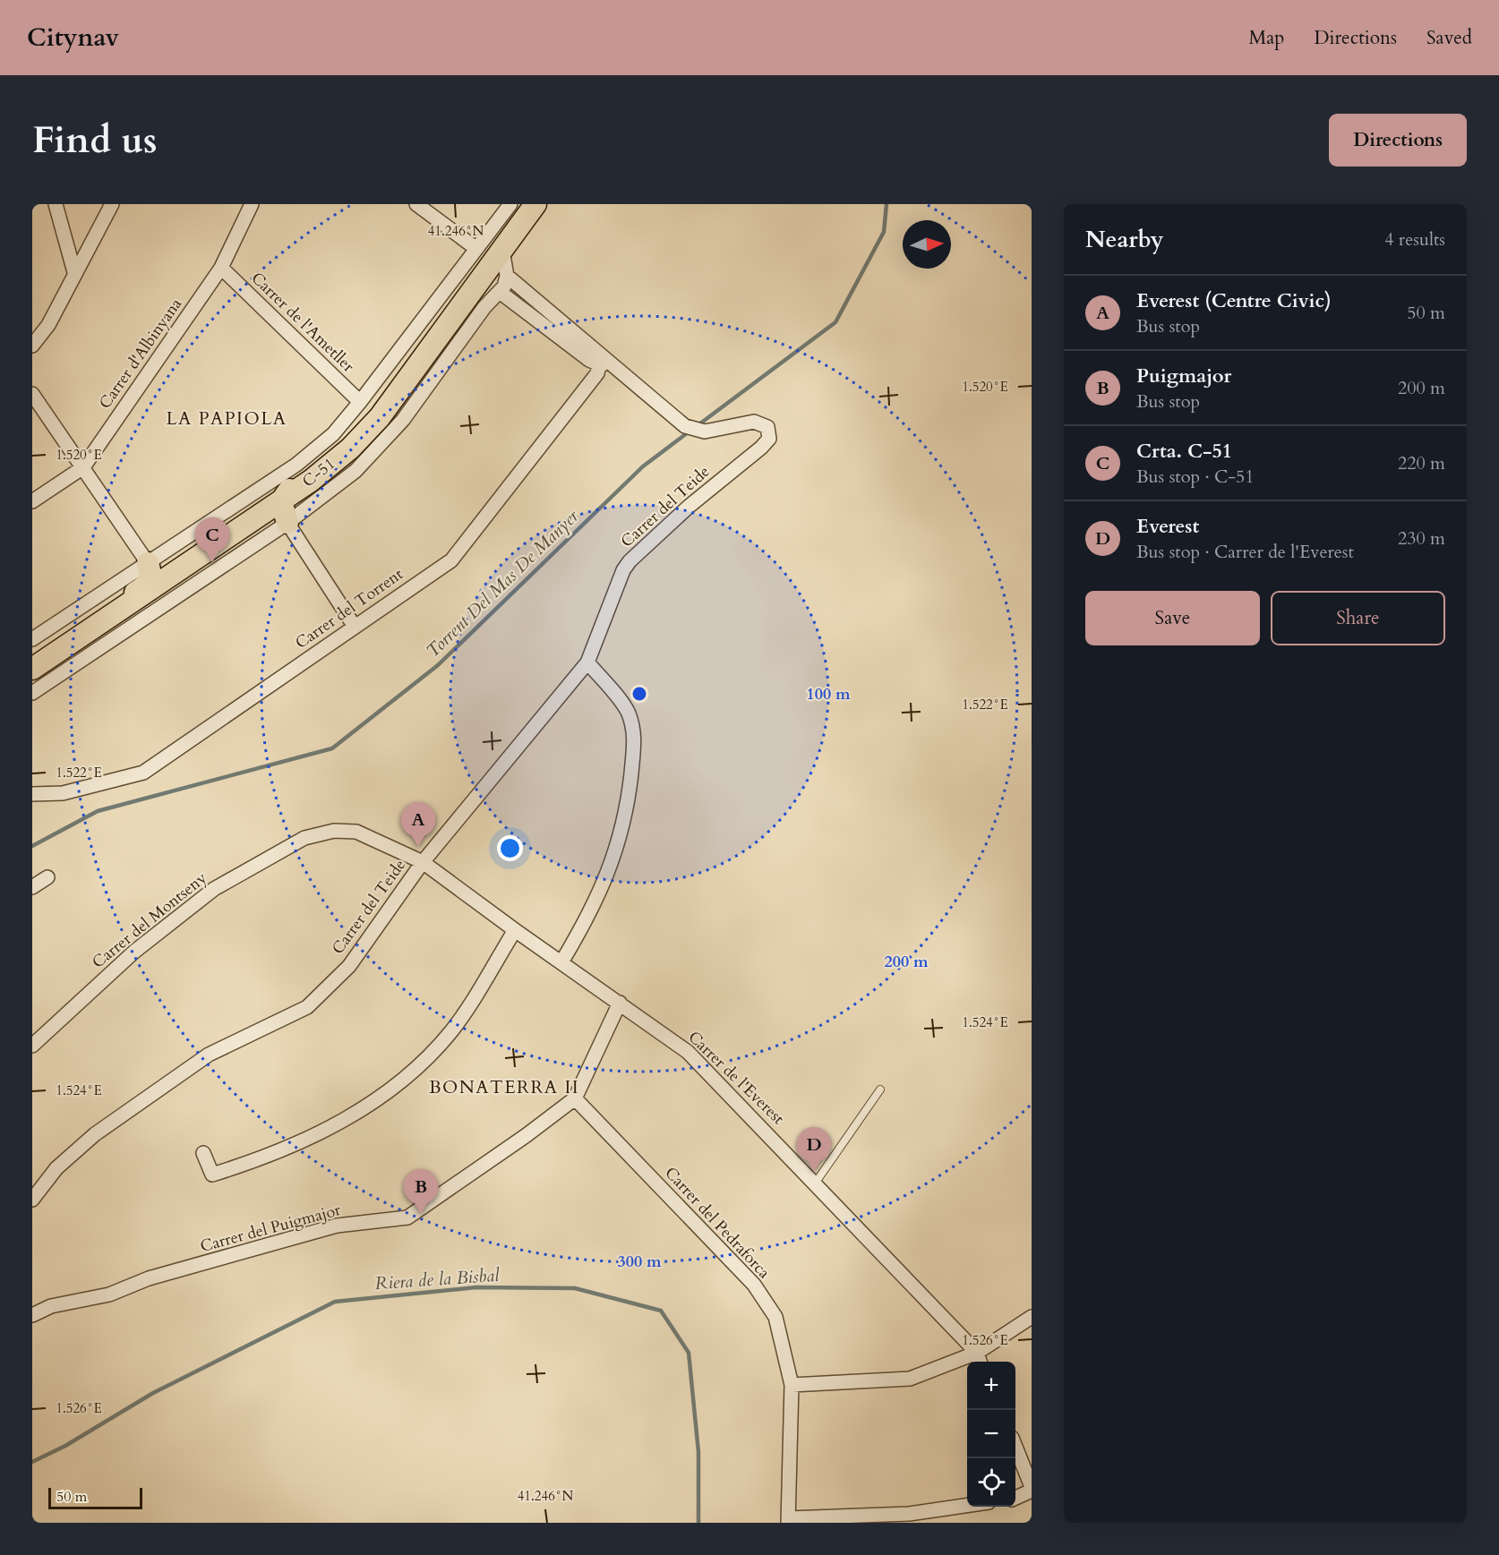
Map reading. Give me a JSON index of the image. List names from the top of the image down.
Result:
{
  "streets": {
    "main road": ["C-51"],
    "street": [
      "Carrer de l'Ametller",
      "Carrer d'Albinyana",
      "Carrer del Teide",
      "Carrer del Torrent",
      "Carrer del Montseny",
      "Carrer de l'Everest",
      "Carrer del Pedraforca",
      "Carrer del Puigmajor"
    ]
  },
  "crossings": [
    ["Carrer de l'Ametller", "Carrer d'Albinyana"],
    ["Carrer de l'Ametller", "C-51"],
    ["Carrer del Teide", "Carrer del Montseny"],
    ["Carrer del Teide", "Carrer de l'Everest"],
    ["Carrer del Montseny", "Carrer de l'Everest"],
    ["Carrer de l'Everest", "Carrer del Puigmajor"],
    ["Carrer del Pedraforca", "Carrer del Puigmajor"]
  ],
  "districts": ["LA PAPIOLA", "BONATERRA II"],
  "water": ["Torrent Del Mas De Manyer", "Riera de la Bisbal"],
  "scale_bar": "50 m",
  "north": "right",
  "page": {
    "header": "Citynav",
    "nav": ["Map", "Directions", "Saved"],
    "buttons": [
      "Directions",
      ["Save", "Share"]
    ],
    "title": "Find us",
    "heading": ["Nearby", "4 results"],
    "list": [
      {
        "mark": "A",
        "name": "Everest (Centre Civic)",
        "note": "Bus stop",
        "value": "50 m"
      },
      {
        "mark": "B",
        "name": "Puigmajor",
        "note": "Bus stop",
        "value": "200 m"
      },
      {
        "mark": "C",
        "name": "Crta. C-51",
        "note": "Bus stop · C-51",
        "value": "220 m"
      },
      {
        "mark": "D",
        "name": "Everest",
        "note": "Bus stop · Carrer de l'Everest",
        "value": "230 m"
      }
    ],
    "pins": [
      "C",
      "A",
      "D",
      "B"
    ],
    "map_buttons": ["+", "−"],
    "scale": "50 m"
  },
  "coordinates": [
    "41.246°N",
    "1.520°E",
    "1.522°E",
    "1.524°E",
    "1.526°E"
  ],
  "rings": ["100 m", "200 m", "300 m"]
}
